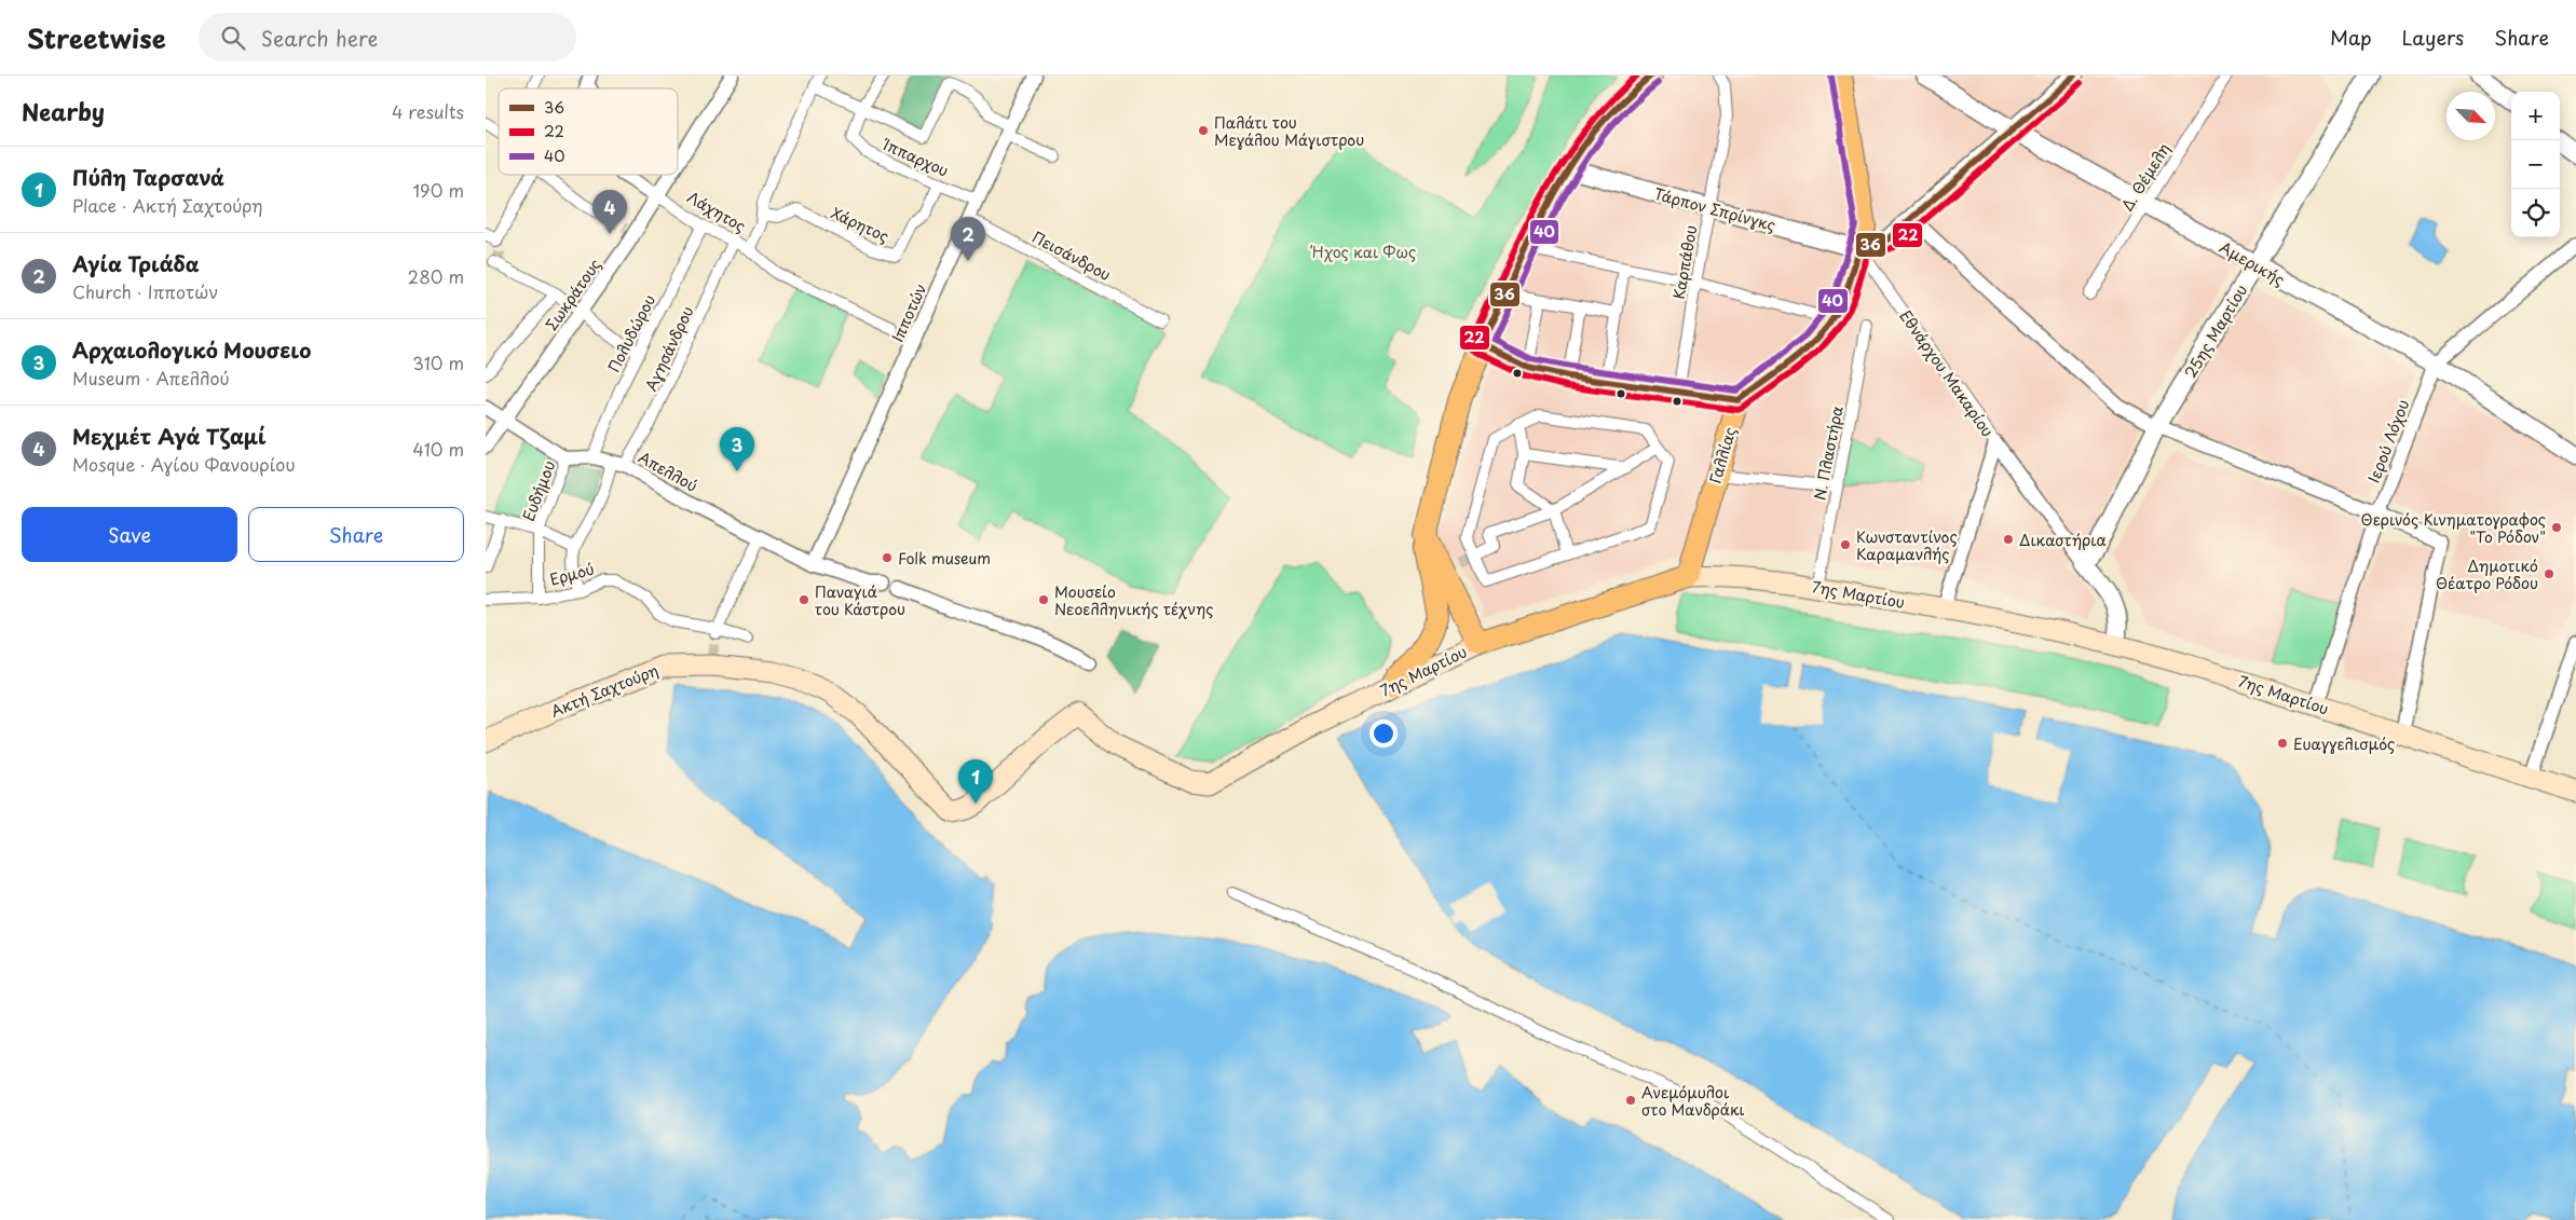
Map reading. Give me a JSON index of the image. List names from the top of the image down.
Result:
{
  "streets": {
    "main road": ["Γαλλίας", "7ης Μαρτίου", "Ακτή Σαχτούρη"],
    "street": [
      "Ίππαρχου",
      "Δ. Θέμελη",
      "Τάρπον Σπρίνγκς",
      "Λάχητος",
      "Χάρητος",
      "Πεισάνδρου",
      "Καρπάθου",
      "Αμερικής",
      "Σωκράτους",
      "Ιπποτών",
      "25ης Μαρτίου",
      "Πολυδώρου",
      "Αγησάνδρου",
      "Εθνάρχου Μακαρίου",
      "Ιερού Λόχου",
      "Ν. Πλαστήρα",
      "Απελλού",
      "Ευδήμου",
      "Ερμού"
    ]
  },
  "crossings": [
    ["Ίππαρχου", "Χάρητος"],
    ["Ίππαρχου", "Ιπποτών"],
    ["Δ. Θέμελη", "Αμερικής"],
    ["Τάρπον Σπρίνγκς", "Καρπάθου"],
    ["Τάρπον Σπρίνγκς", "Εθνάρχου Μακαρίου"],
    ["Λάχητος", "Σωκράτους"],
    ["Λάχητος", "Πολυδώρου"],
    ["Λάχητος", "Αγησάνδρου"],
    ["Πεισάνδρου", "Ιπποτών"],
    ["Αμερικής", "25ης Μαρτίου"],
    ["Αμερικής", "Ιερού Λόχου"],
    ["Ιπποτών", "Απελλού"],
    ["25ης Μαρτίου", "Εθνάρχου Μακαρίου"],
    ["Πολυδώρου", "Απελλού"],
    ["Αγησάνδρου", "Απελλού"],
    ["Εθνάρχου Μακαρίου", "7ης Μαρτίου"],
    ["Ιερού Λόχου", "7ης Μαρτίου"],
    ["Ν. Πλαστήρα", "7ης Μαρτίου"],
    ["Γαλλίας", "7ης Μαρτίου"],
    ["Απελλού", "Ευδήμου"],
    ["Ευδήμου", "Ερμού"],
    ["7ης Μαρτίου", "Ακτή Σαχτούρη"]
  ],
  "parks": ["Ήχος και Φως"],
  "places": [
    "Παλάτι του Μεγάλου Μάγιστρου",
    "Θερινός Κινηματογραφος \"Το Ρόδον\"",
    "Δικαστήρια",
    "Κωνσταντίνος Καραμανλής",
    "Folk museum",
    "Δημοτικό Θέατρο Ρόδου",
    "Παναγιά του Κάστρου",
    "Μουσείο Νεοελληνικής τέχνης",
    "Ευαγγελισμός",
    "Ανεμόμυλοι στο Μανδράκι"
  ],
  "lines": ["transit line 36", "transit line 22", "transit line 40"],
  "legend": ["36", "22", "40"],
  "north": "bottom right",
  "page": {
    "header": "Streetwise",
    "search": "Search here",
    "nav": ["Map", "Layers", "Share"],
    "heading": ["Nearby", "4 results"],
    "map_buttons": ["+", "−"],
    "list": [
      {
        "mark": "1",
        "name": "Πύλη Ταρσανά",
        "note": "Place · Ακτή Σαχτούρη",
        "value": "190 m"
      },
      {
        "mark": "2",
        "name": "Αγία Τριάδα",
        "note": "Church · Ιπποτών",
        "value": "280 m"
      },
      {
        "mark": "3",
        "name": "Αρχαιολογικό Μουσειο",
        "note": "Museum · Απελλού",
        "value": "310 m"
      },
      {
        "mark": "4",
        "name": "Μεχμέτ Αγά Τζαμί",
        "note": "Mosque · Αγίου Φανουρίου",
        "value": "410 m"
      }
    ],
    "pins": [
      "4",
      "2",
      "3",
      "1"
    ],
    "buttons": ["Save", "Share"]
  }
}
